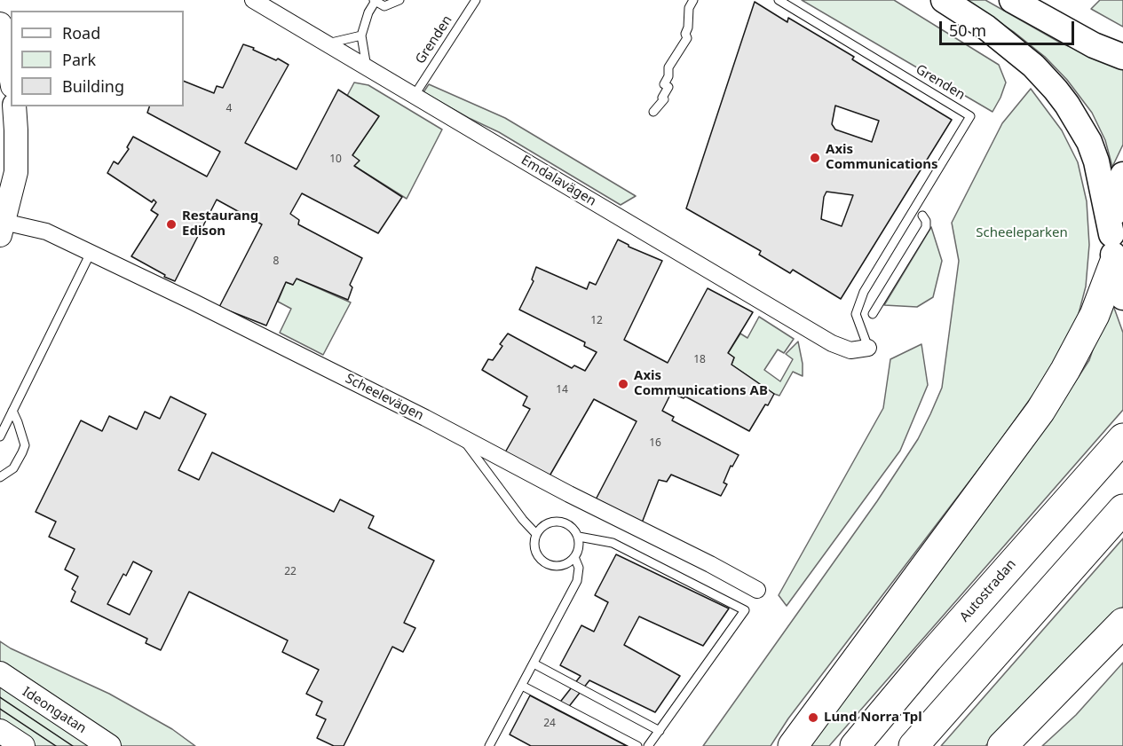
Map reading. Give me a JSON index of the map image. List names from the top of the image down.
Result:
{
  "streets": {
    "highway": ["Autostradan"],
    "street": ["Emdalavägen", "Scheelevägen", "Ideongatan"],
    "lane": ["Grenden"]
  },
  "crossings": [
    ["Grenden", "Emdalavägen"]
  ],
  "parks": ["Scheeleparken"],
  "places": [
    "Axis Communications",
    "Restaurang Edison",
    "Axis Communications AB",
    "Lund Norra Tpl"
  ],
  "house_numbers": [
    "4",
    "10",
    "8",
    "12",
    "18",
    "14",
    "16",
    "22",
    "24"
  ],
  "legend": ["Road", "Park", "Building"],
  "scale_bar": "50 m"
}
